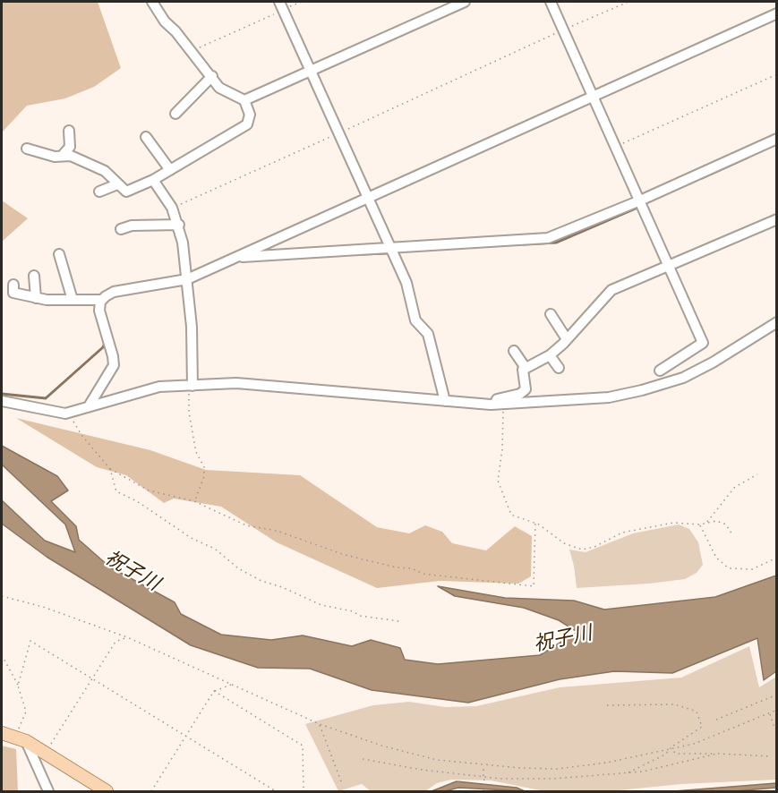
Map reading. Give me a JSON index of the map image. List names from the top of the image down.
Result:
{
  "water": ["祝子川"]
}
